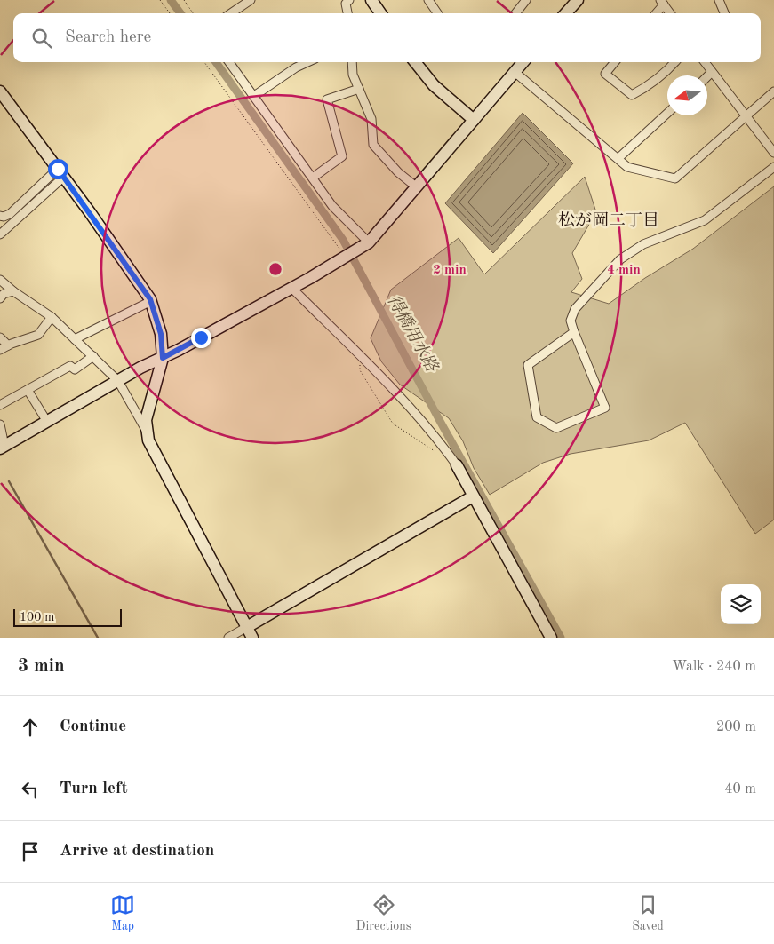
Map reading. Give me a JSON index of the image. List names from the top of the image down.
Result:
{
  "districts": ["松が岡二丁目"],
  "water": ["得橋用水路"],
  "scale_bar": "100 m",
  "north": "left",
  "page": {
    "search": "Search here",
    "scale": "100 m",
    "heading": ["3 min", "Walk · 240 m"],
    "list": [
      ["Continue", "200 m"],
      ["Turn left", "40 m"],
      "Arrive at destination"
    ],
    "nav": ["Map", "Directions", "Saved"]
  },
  "rings": ["2 min", "4 min"]
}
